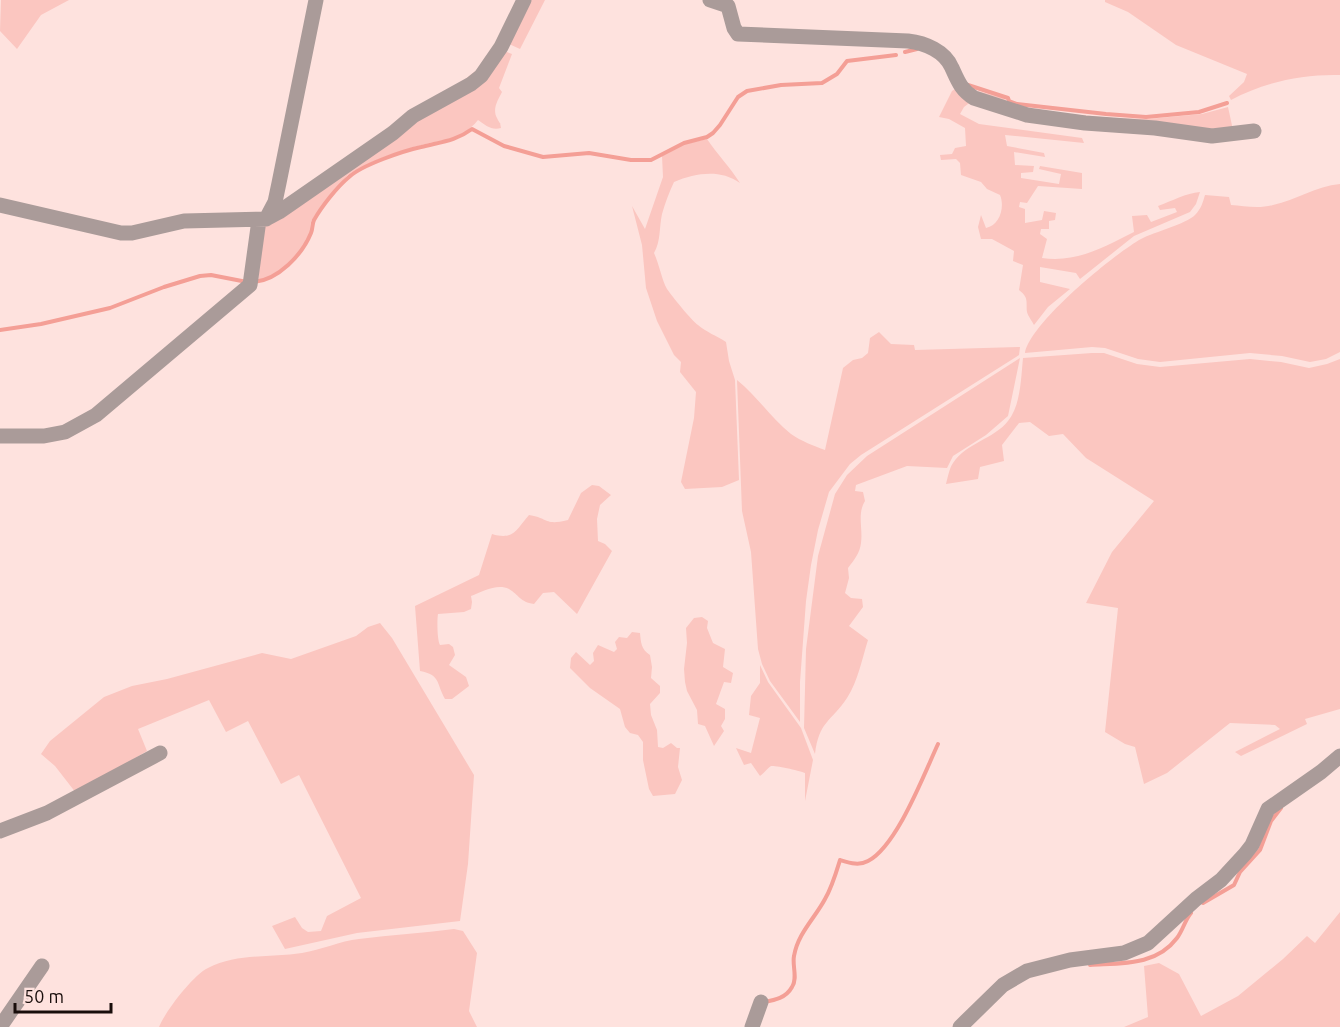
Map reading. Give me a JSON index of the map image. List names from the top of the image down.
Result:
{
  "scale_bar": "50 m"
}
